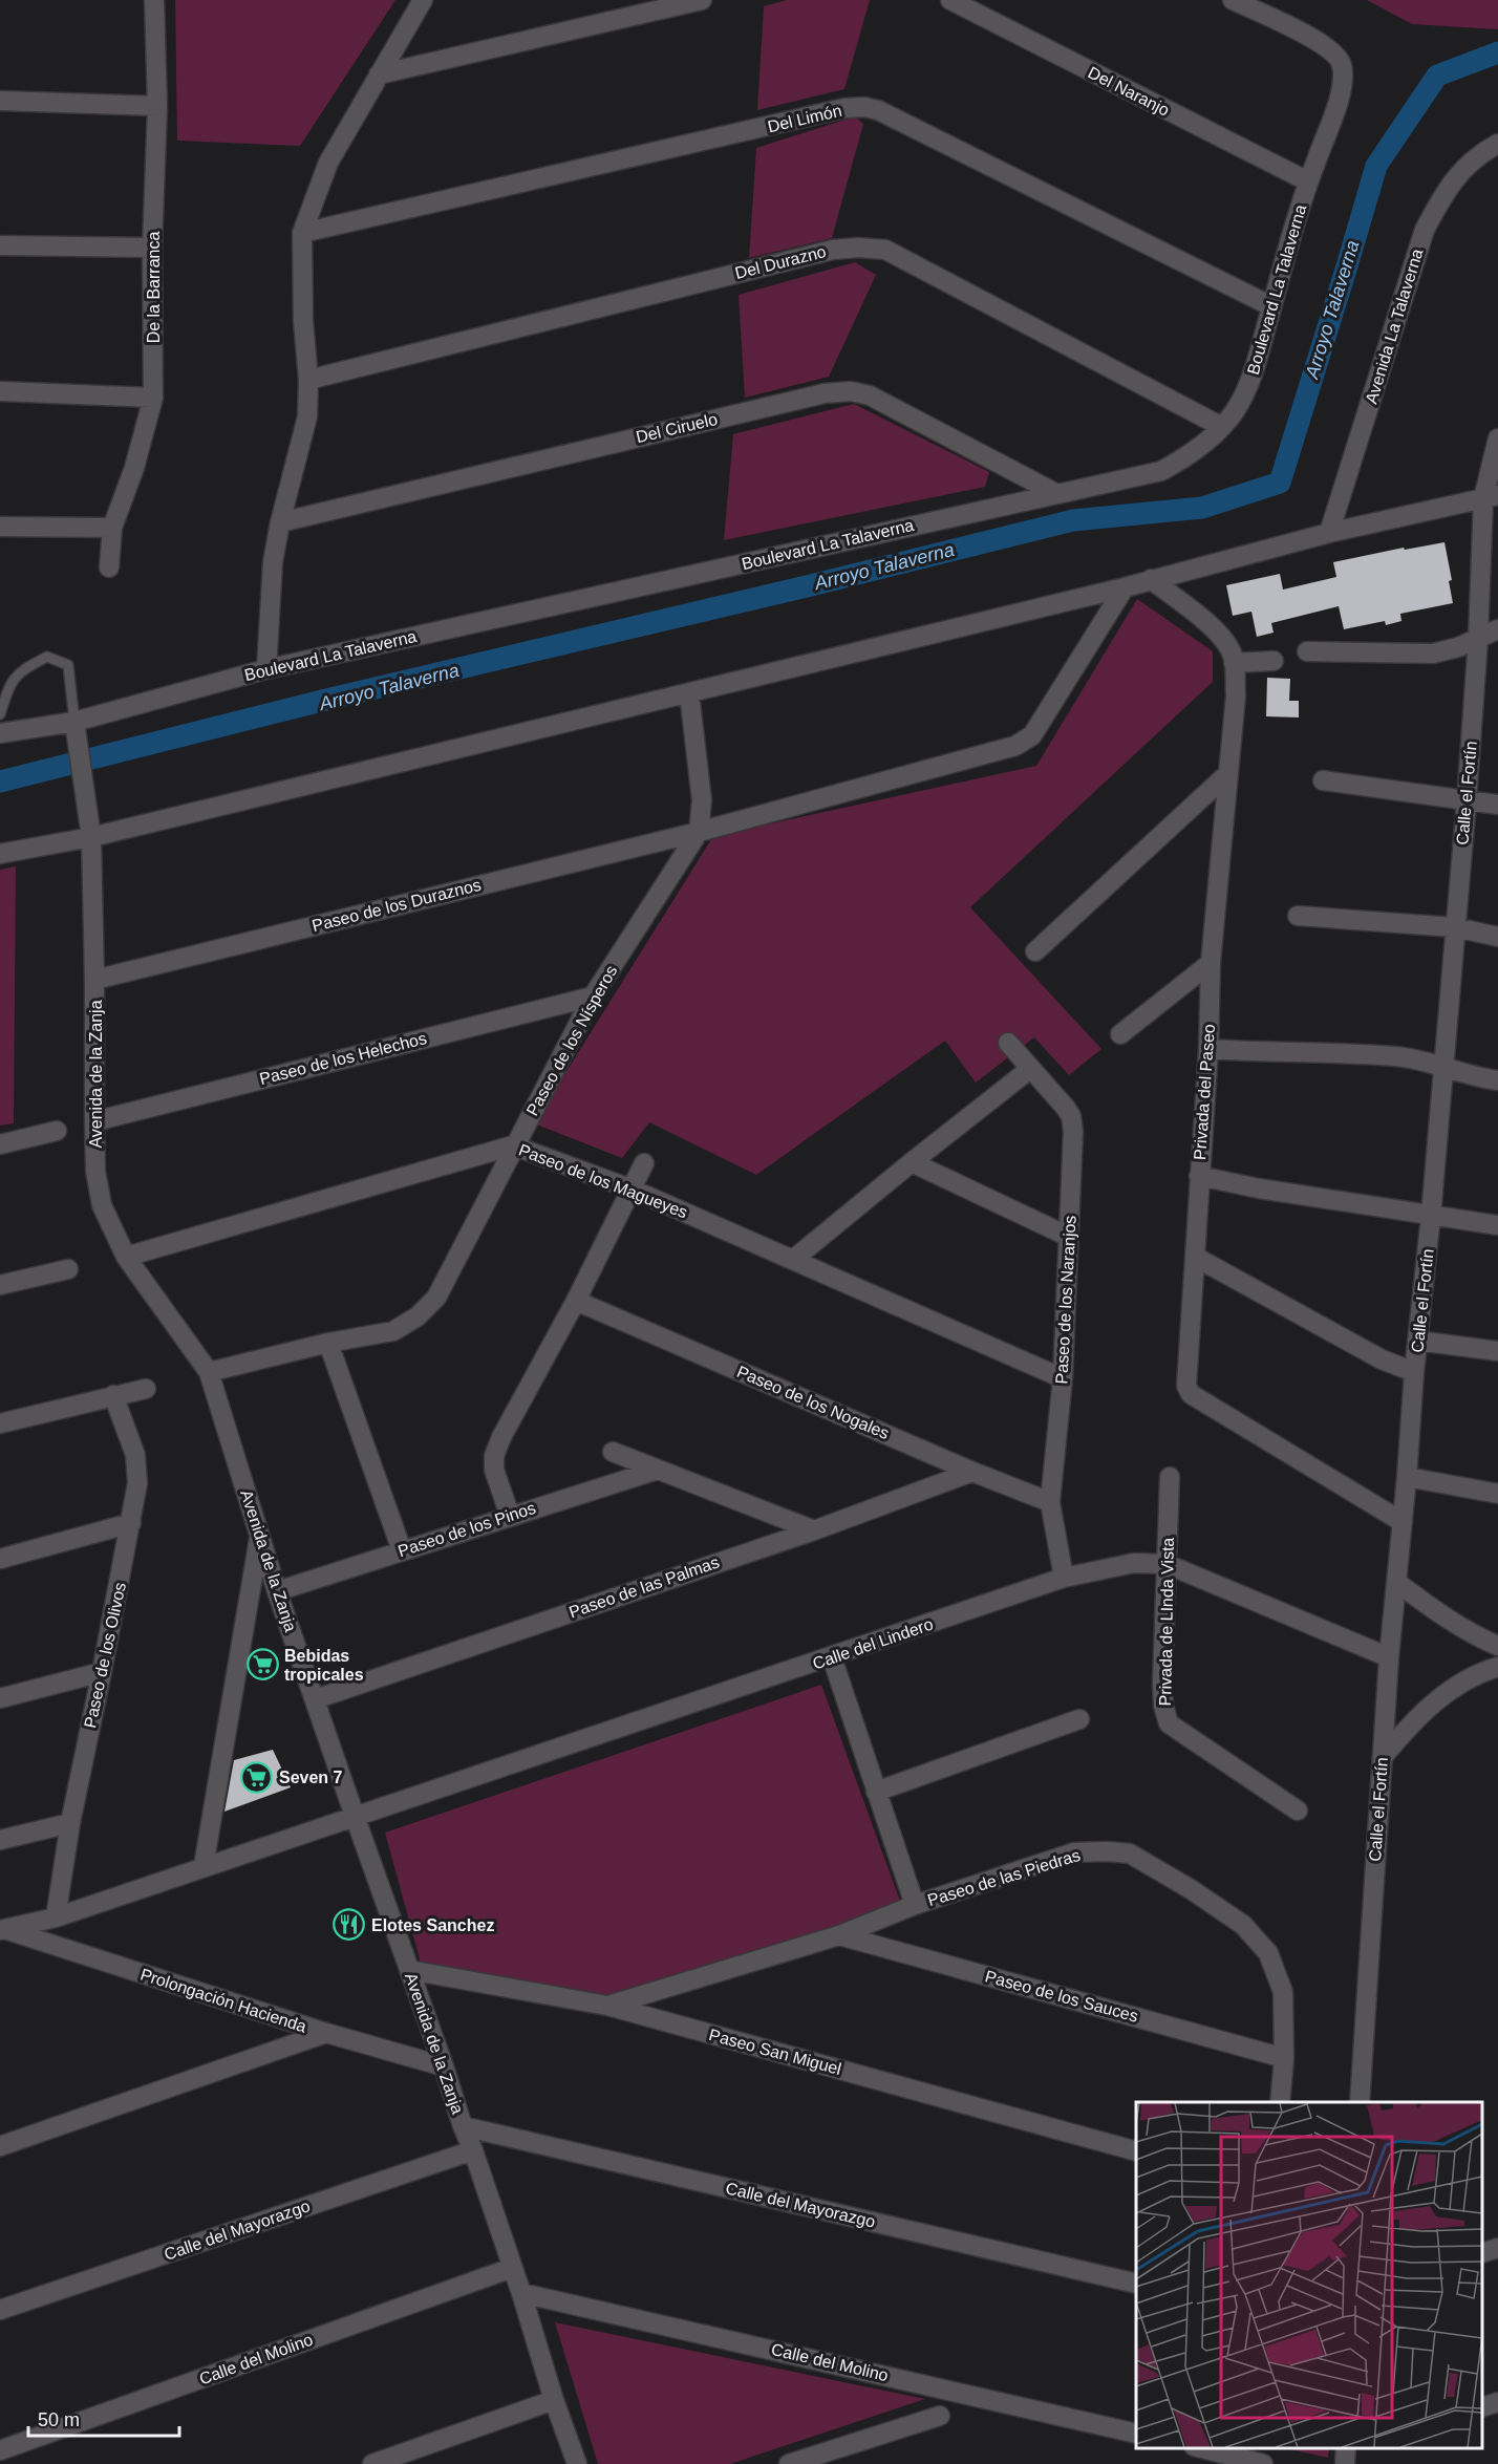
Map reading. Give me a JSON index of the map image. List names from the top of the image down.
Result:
{
  "streets": {
    "street": [
      "Del Naranjo",
      "Del Limón",
      "Del Durazno",
      "De la Barranca",
      "Boulevard La Talaverna",
      "Avenida La Talaverna",
      "Del Ciruelo",
      "Calle el Fortín",
      "Paseo de los Duraznos",
      "Paseo de los Nísperos",
      "Paseo de los Helechos",
      "Avenida de la Zanja",
      "Privada del Paseo",
      "Paseo de los Magueyes",
      "Paseo de los Naranjos",
      "Paseo de los Nogales",
      "Paseo de los Pinos",
      "Paseo de las Palmas",
      "Privada de LInda Vista",
      "Calle del Lindero",
      "Paseo de los Olivos",
      "Paseo de las Piedras",
      "Paseo de los Sauces",
      "Prolongación Hacienda",
      "Paseo San Miguel",
      "Calle del Mayorazgo",
      "Calle del Molino"
    ]
  },
  "crossings": [
    ["Del Naranjo", "Boulevard La Talaverna"],
    ["Del Limón", "Boulevard La Talaverna"],
    ["Del Durazno", "Boulevard La Talaverna"],
    ["Boulevard La Talaverna", "Del Ciruelo"],
    ["Boulevard La Talaverna", "Avenida de la Zanja"],
    ["Calle el Fortín", "Privada del Paseo"],
    ["Calle el Fortín", "Calle del Lindero"],
    ["Paseo de los Duraznos", "Paseo de los Nísperos"],
    ["Paseo de los Duraznos", "Avenida de la Zanja"],
    ["Paseo de los Nísperos", "Paseo de los Helechos"],
    ["Paseo de los Nísperos", "Avenida de la Zanja"],
    ["Paseo de los Nísperos", "Paseo de los Magueyes"],
    ["Paseo de los Helechos", "Avenida de la Zanja"],
    ["Avenida de la Zanja", "Paseo de los Magueyes"],
    ["Avenida de la Zanja", "Paseo de los Pinos"],
    ["Avenida de la Zanja", "Paseo de las Palmas"],
    ["Avenida de la Zanja", "Calle del Lindero"],
    ["Avenida de la Zanja", "Prolongación Hacienda"],
    ["Avenida de la Zanja", "Paseo San Miguel"],
    ["Avenida de la Zanja", "Calle del Mayorazgo"],
    ["Avenida de la Zanja", "Calle del Molino"],
    ["Paseo de los Magueyes", "Paseo de los Naranjos"],
    ["Paseo de los Naranjos", "Paseo de los Nogales"],
    ["Paseo de los Naranjos", "Calle del Lindero"],
    ["Paseo de los Nogales", "Paseo de las Palmas"],
    ["Privada de LInda Vista", "Calle del Lindero"],
    ["Calle del Lindero", "Paseo de los Olivos"],
    ["Calle del Lindero", "Prolongación Hacienda"],
    ["Paseo de las Piedras", "Paseo de los Sauces"],
    ["Paseo de las Piedras", "Paseo San Miguel"]
  ],
  "water": ["Arroyo Talaverna"],
  "places": {
    "supermarket": ["Bebidas tropicales", "Seven 7"],
    "restaurant": ["Elotes Sanchez"]
  },
  "scale_bar": "50 m"
}
